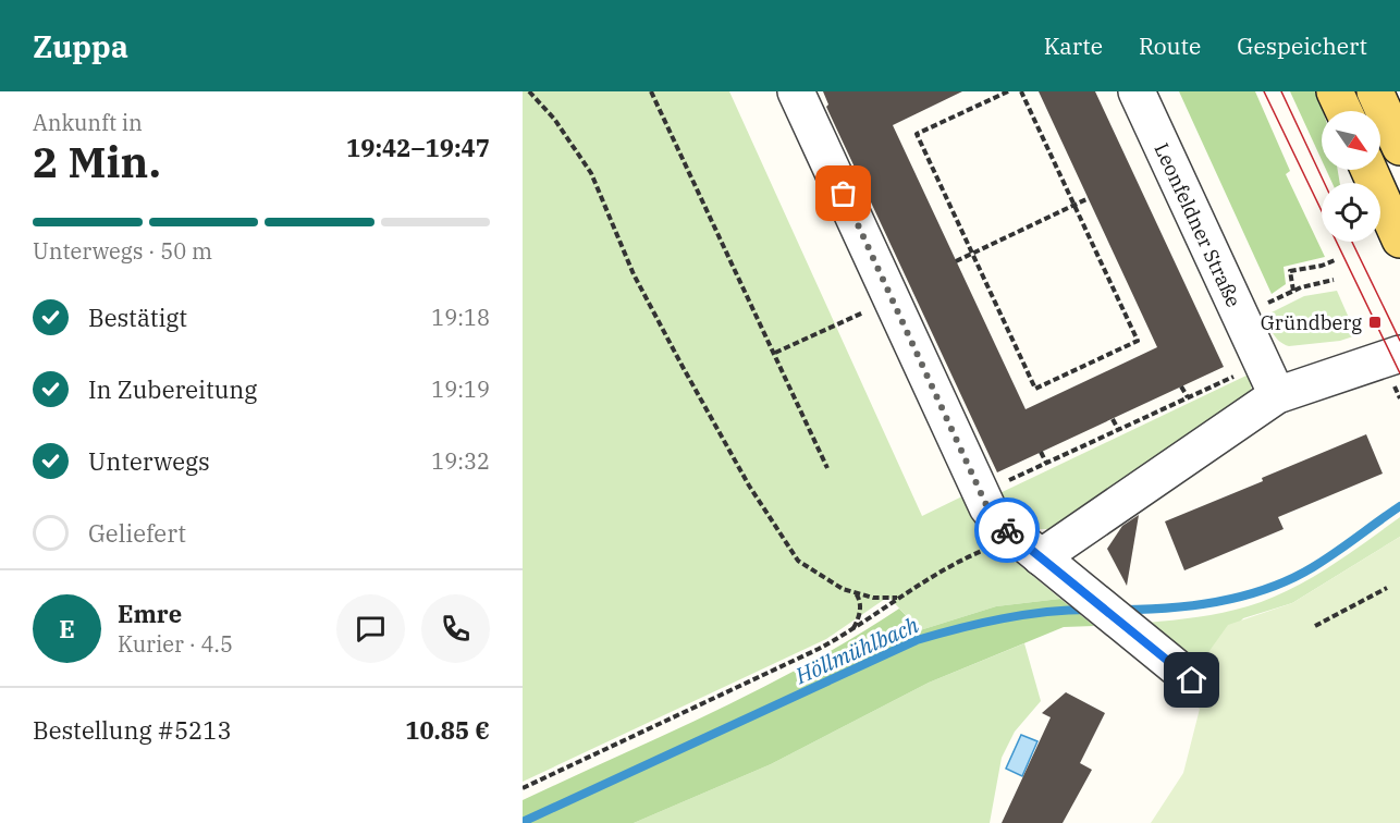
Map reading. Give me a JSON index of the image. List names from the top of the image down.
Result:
{
  "streets": {
    "street": ["Leonfeldner Straße"]
  },
  "water": ["Höllmühlbach"],
  "places": {
    "transit": ["Gründberg"]
  },
  "north": "bottom right",
  "page": {
    "header": "Zuppa",
    "nav": ["Karte", "Route", "Gespeichert"],
    "heading": ["2 Min.", "Ankunft in", "19:42–19:47"],
    "panel": [
      "Emre",
      "Kurier · 4.5",
      "Bestellung #5213",
      "10.85 €"
    ],
    "bar": "Unterwegs · 50 m",
    "list": [
      ["Bestätigt", "19:18"],
      ["In Zubereitung", "19:19"],
      ["Unterwegs", "19:32"],
      "Geliefert"
    ],
    "round": "E"
  }
}
